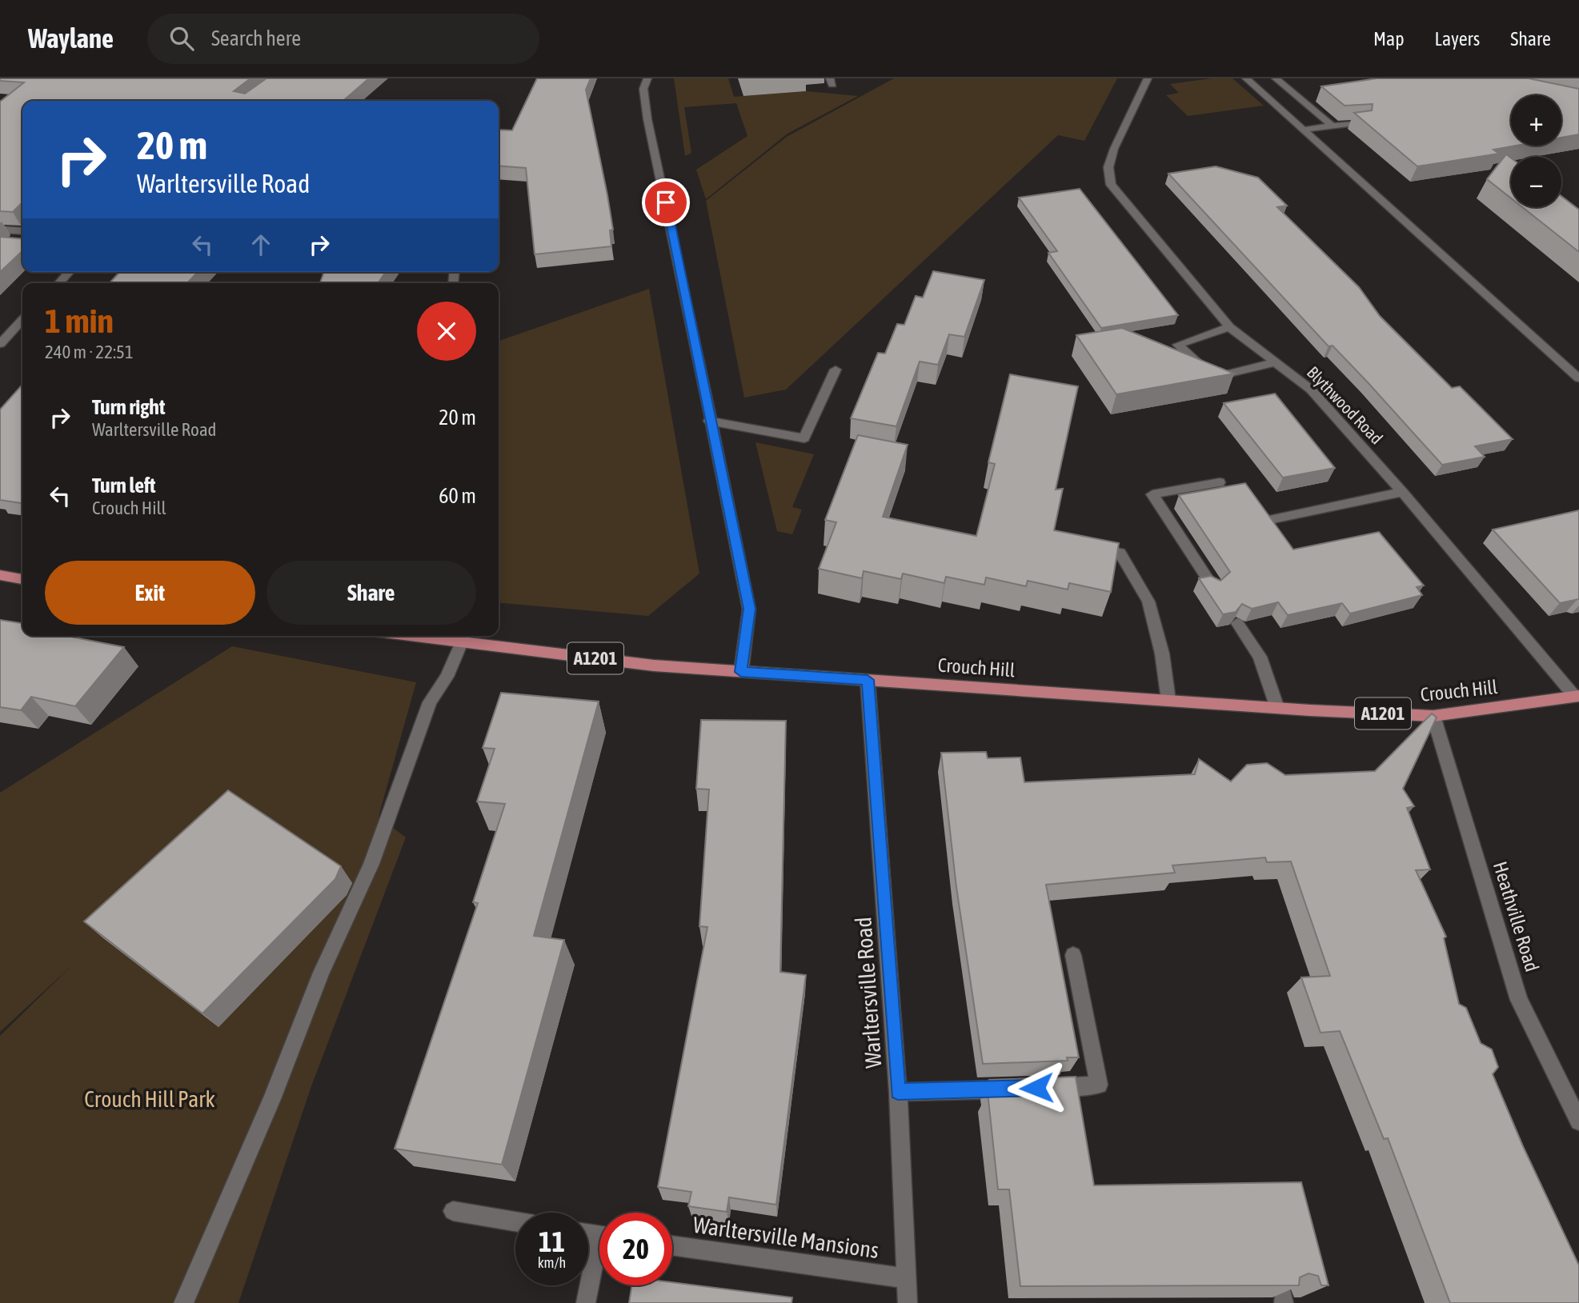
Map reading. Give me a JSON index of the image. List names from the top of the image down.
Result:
{
  "streets": {
    "main road": ["A1201", "Crouch Hill"],
    "street": [
      "Blythwood Road",
      "Heathville Road",
      "Warltersville Road",
      "Warltersville Mansions"
    ]
  },
  "crossings": [
    ["Blythwood Road", "Crouch Hill"],
    ["Crouch Hill", "Heathville Road"],
    ["Crouch Hill", "Warltersville Road"],
    ["Warltersville Road", "Warltersville Mansions"]
  ],
  "parks": ["Crouch Hill Park"],
  "page": {
    "header": "Waylane",
    "search": "Search here",
    "nav": ["Map", "Layers", "Share"],
    "map_buttons": ["+", "−"],
    "turn": ["20 m", "Warltersville Road"],
    "heading": ["1 min", "240 m · 22:51"],
    "list": [
      {
        "name": "Turn right",
        "note": "Warltersville Road",
        "value": "20 m"
      },
      {
        "name": "Turn left",
        "note": "Crouch Hill",
        "value": "60 m"
      }
    ],
    "buttons": ["Exit", "Share"],
    "speed": "11 km/h",
    "limit": "20"
  }
}
